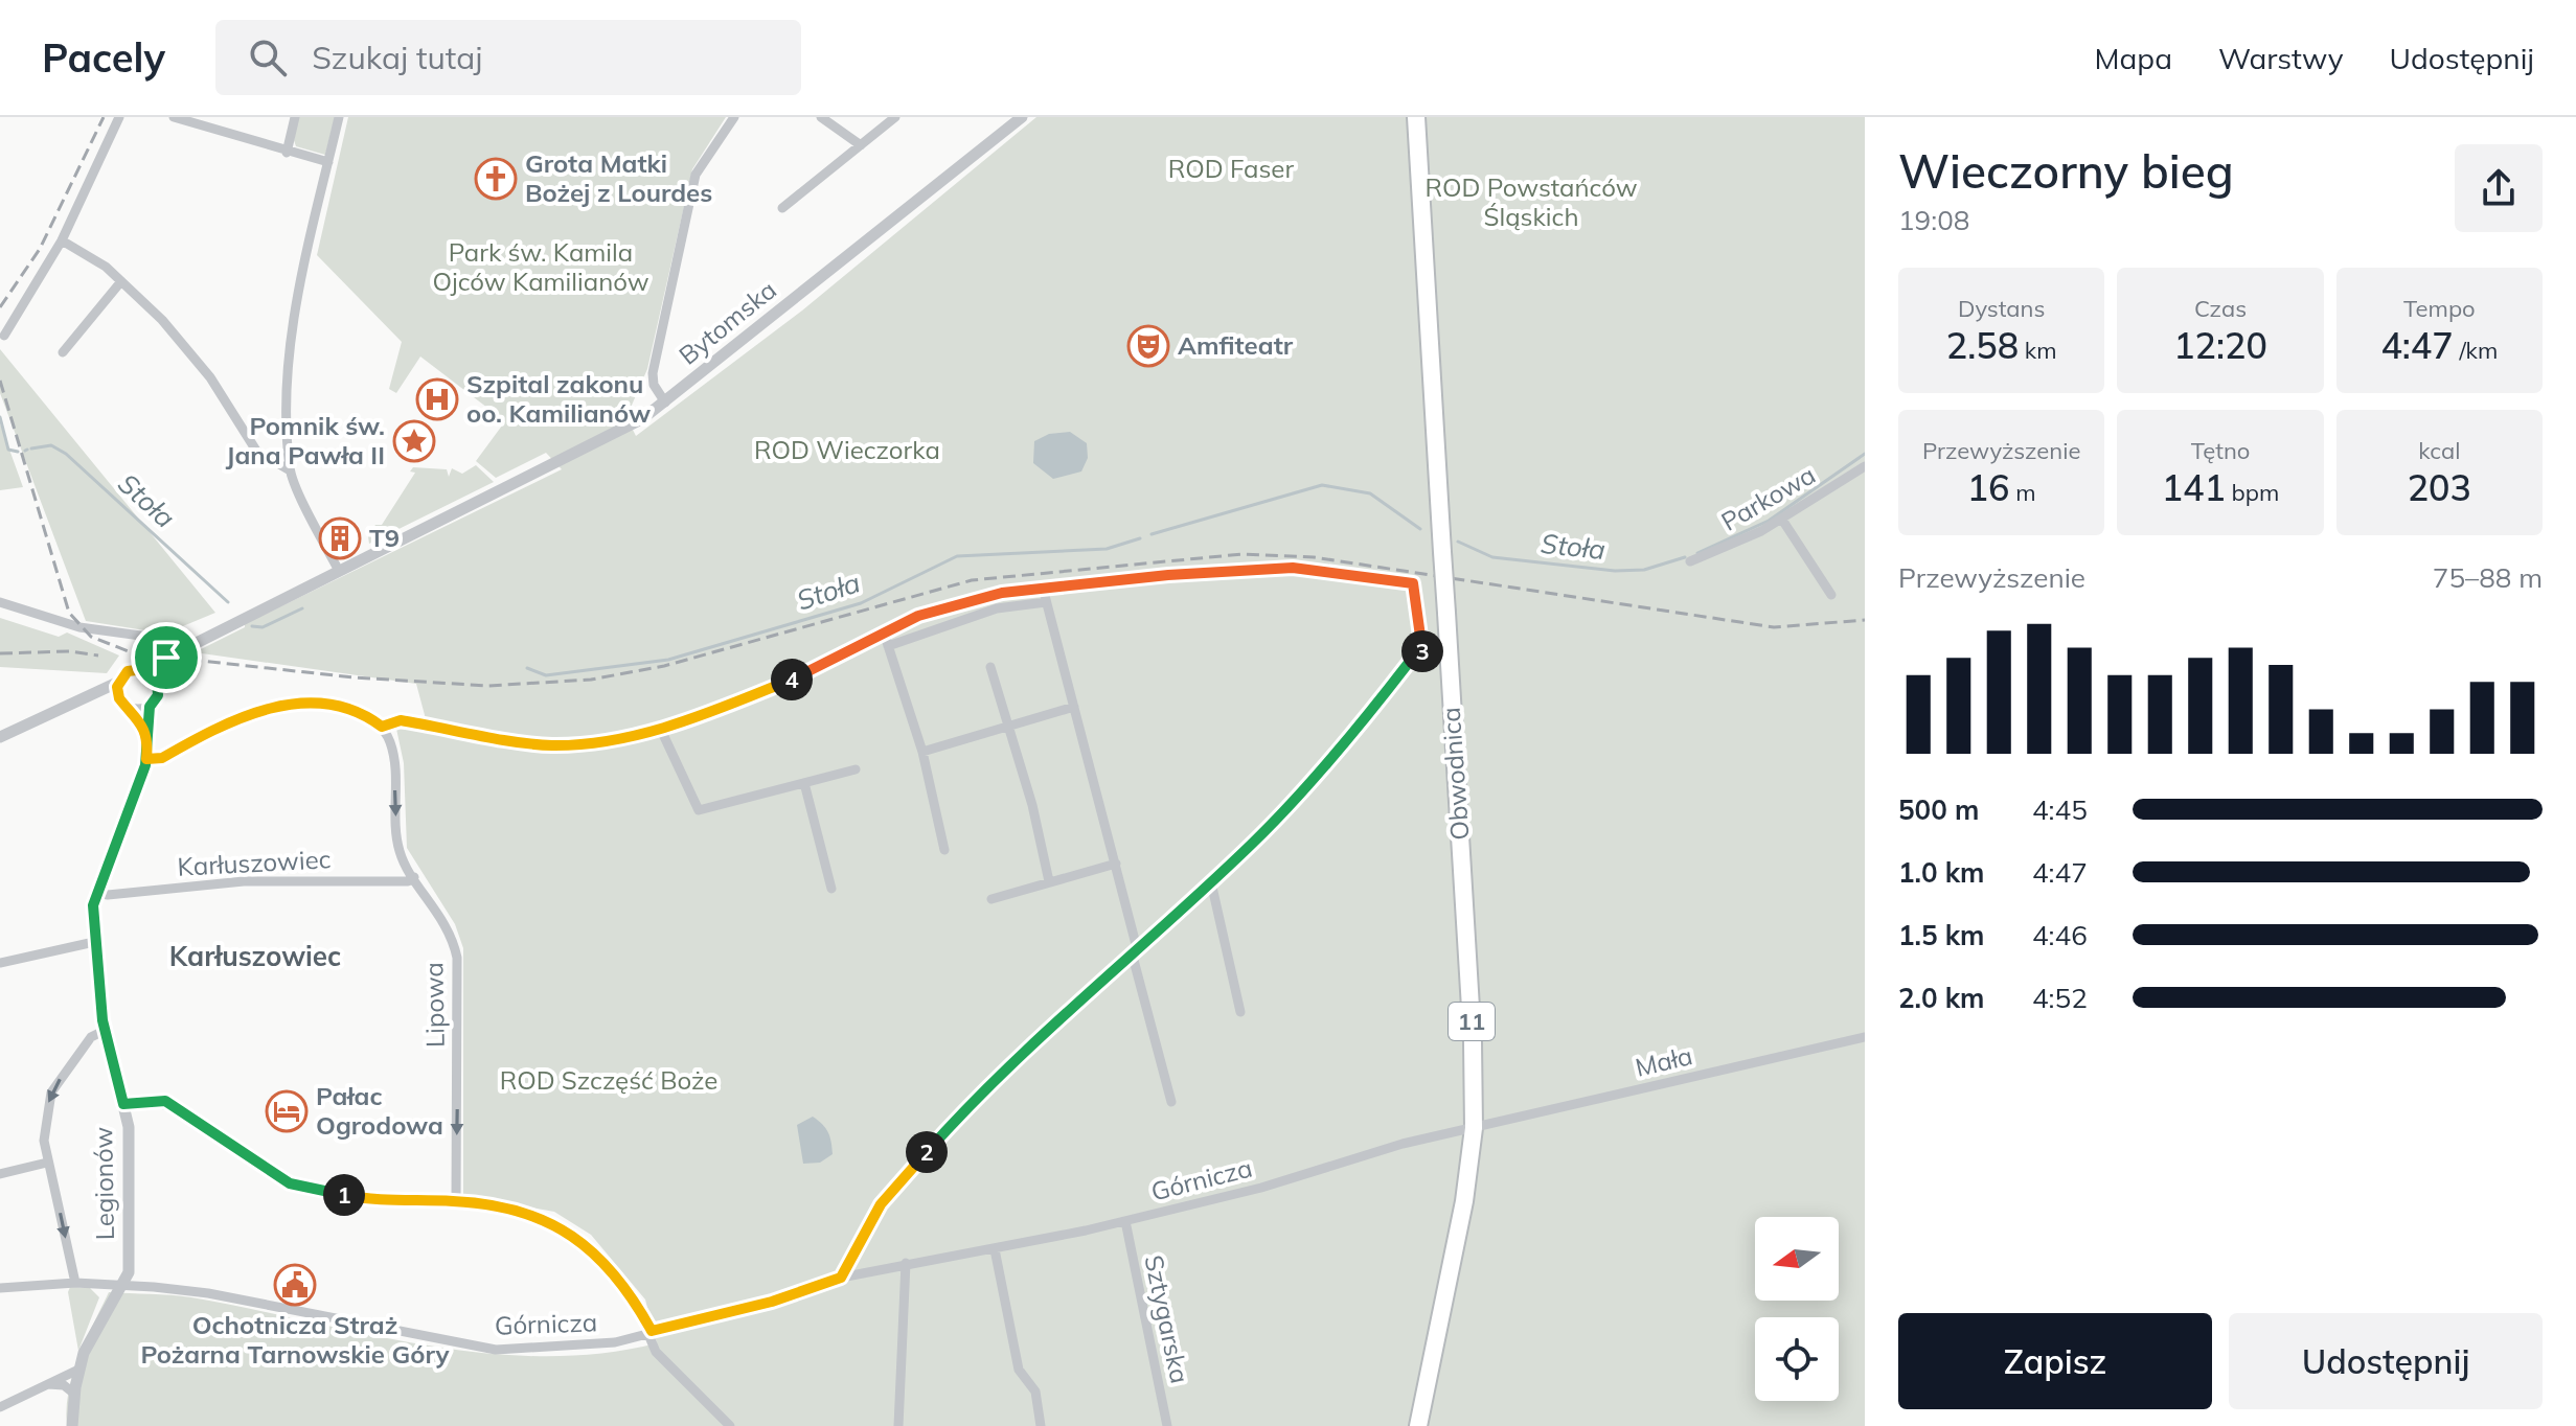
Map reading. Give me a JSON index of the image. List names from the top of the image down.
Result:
{
  "streets": {
    "highway": ["Obwodnica", "11"],
    "street": [
      "Bytomska",
      "Parkowa",
      "Karłuszowiec",
      "Lipowa",
      "Mała",
      "Górnicza",
      "Legionów",
      "Sztygarska"
    ]
  },
  "crossings": [
    ["Bytomska", "Legionów"],
    ["Obwodnica", "Mała"],
    ["Obwodnica", "Górnicza"],
    ["Karłuszowiec", "Lipowa"],
    ["Karłuszowiec", "Legionów"],
    ["Mała", "Górnicza"],
    ["Górnicza", "Legionów"],
    ["Górnicza", "Sztygarska"]
  ],
  "one_way": ["Lipowa"],
  "districts": ["Karłuszowiec"],
  "water": ["Stoła"],
  "parks": [
    "ROD Faser",
    "ROD Powstańców Śląskich",
    "Park św. Kamila Ojców Kamilianów",
    "ROD Wieczorka",
    "ROD Szczęść Boże"
  ],
  "places": {
    "church": ["Grota Matki Bożej z Lourdes"],
    "theatre": ["Amfiteatr"],
    "hospital": ["Szpital zakonu oo. Kamilianów"],
    "place": ["Pomnik św. Jana Pawła II"],
    "building": ["T9"],
    "hotel": ["Pałac Ogrodowa"],
    "public building": ["Ochotnicza Straż Pożarna Tarnowskie Góry"]
  },
  "north": "left",
  "page": {
    "header": "Pacely",
    "search": "Szukaj tutaj",
    "nav": ["Mapa", "Warstwy", "Udostępnij"],
    "heading": ["Wieczorny bieg", "19:08"],
    "stats": [
      ["Dystans", "2.58 km"],
      ["Czas", "12:20"],
      ["Tempo", "4:47 /km"],
      ["Przewyższenie", "16 m"],
      ["Tętno", "141 bpm"],
      ["kcal", "203"]
    ],
    "chart": ["Przewyższenie", "75–88 m"],
    "pins": [
      "3",
      "4",
      "2",
      "1"
    ],
    "list": [
      {
        "name": "500 m",
        "note": "4:45"
      },
      {
        "name": "1.0 km",
        "note": "4:47"
      },
      {
        "name": "1.5 km",
        "note": "4:46"
      },
      {
        "name": "2.0 km",
        "note": "4:52"
      }
    ],
    "buttons": ["Zapisz", "Udostępnij"]
  }
}
